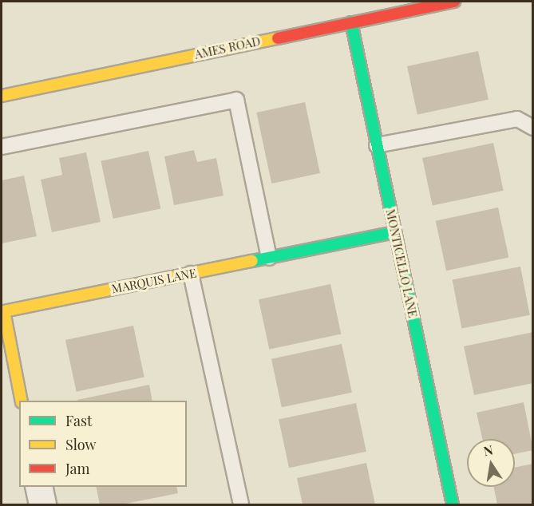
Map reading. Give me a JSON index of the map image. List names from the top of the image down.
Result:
{
  "streets": {
    "street": ["AMES ROAD", "MONTICELLO LANE", "MARQUIS LANE"]
  },
  "crossings": [
    ["AMES ROAD", "MONTICELLO LANE"],
    ["MONTICELLO LANE", "MARQUIS LANE"]
  ],
  "legend": ["Fast", "Slow", "Jam"],
  "north": "top"
}
